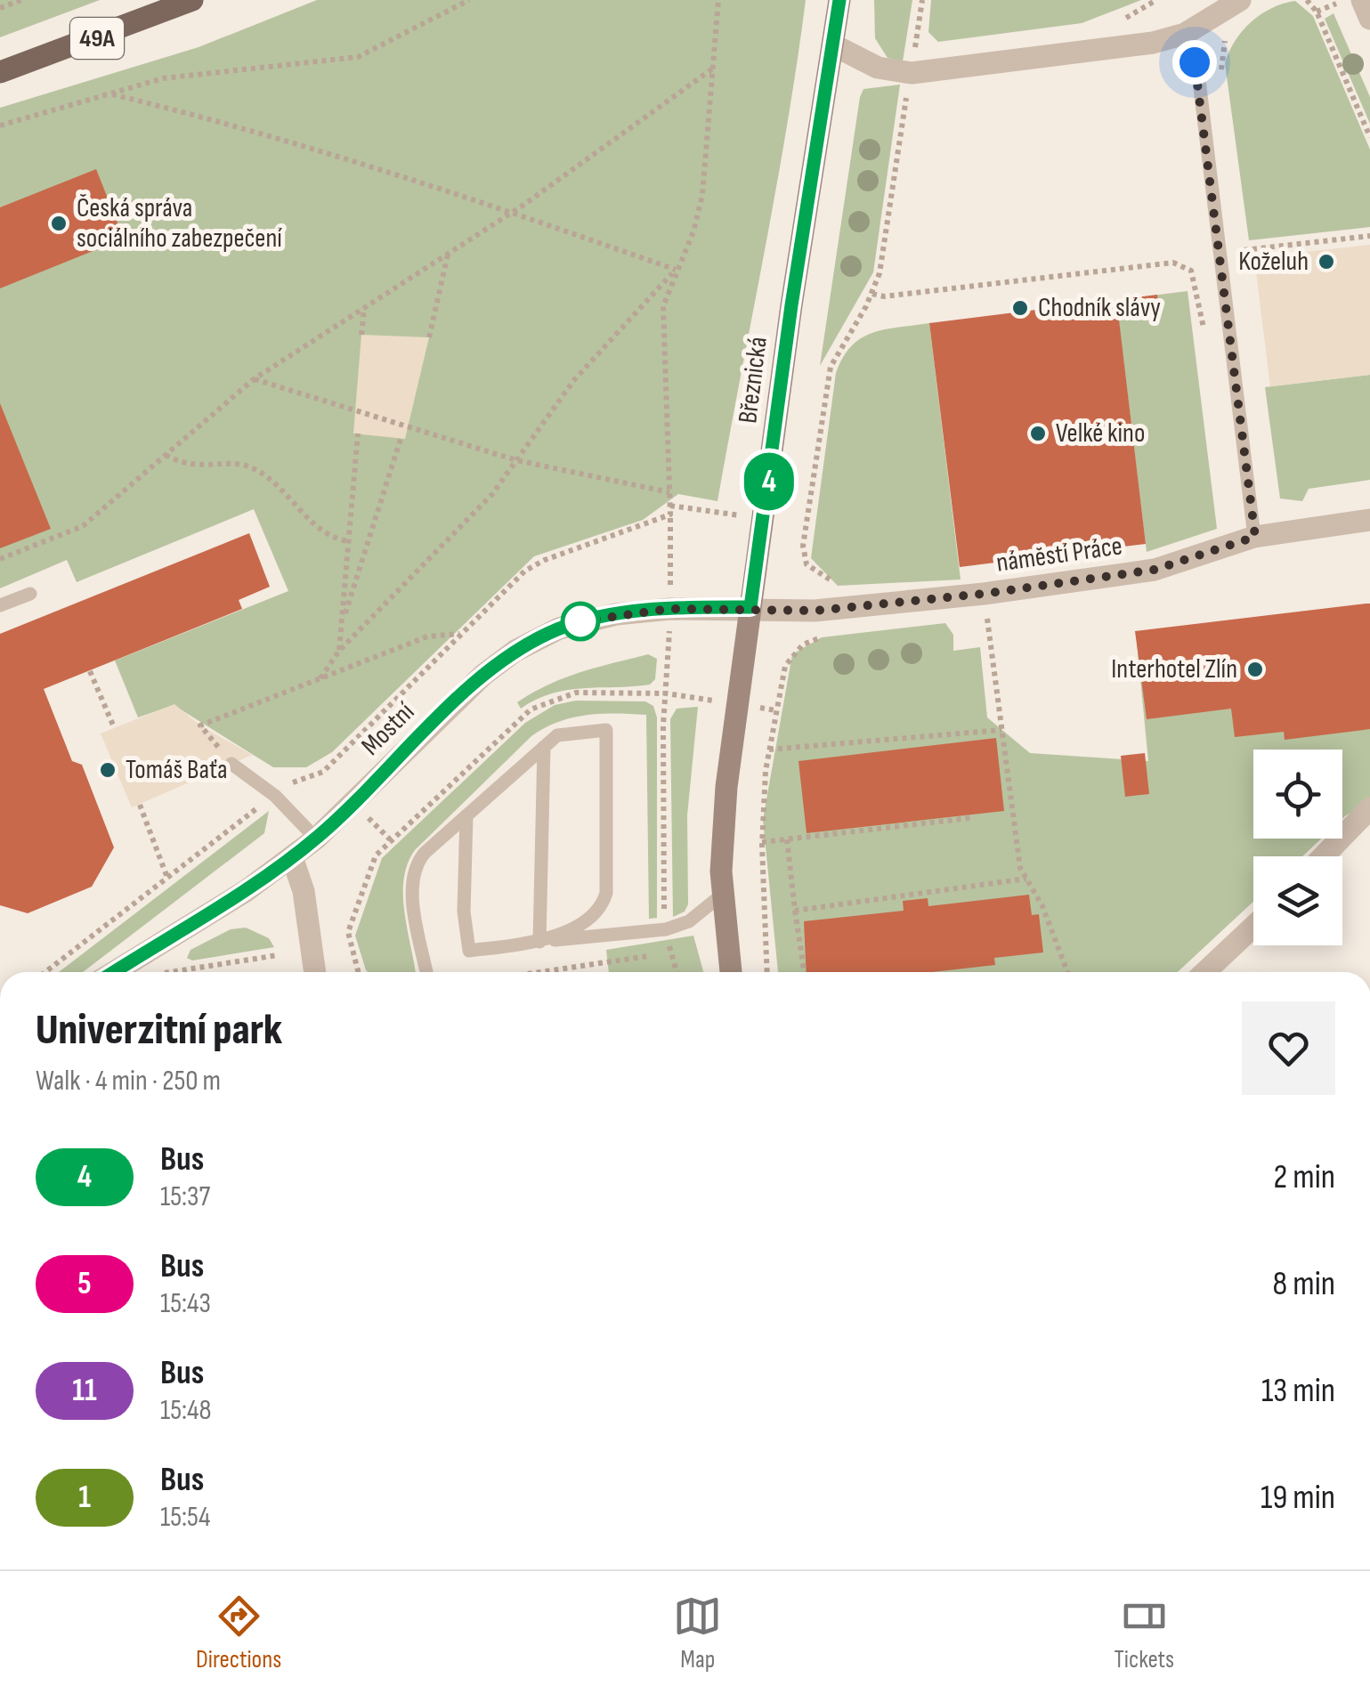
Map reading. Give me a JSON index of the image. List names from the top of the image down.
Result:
{
  "streets": {
    "main road": ["49A", "Březnická"],
    "street": ["náměstí Práce", "Mostní"]
  },
  "crossings": [
    ["Březnická", "náměstí Práce"],
    ["Březnická", "Mostní"],
    ["náměstí Práce", "Mostní"]
  ],
  "places": [
    "Česká správa sociálního zabezpečení",
    "Koželuh",
    "Chodník slávy",
    "Velké kino",
    "Interhotel Zlín",
    "Tomáš Baťa"
  ],
  "lines": ["bus line 4"],
  "page": {
    "on_map": "4",
    "heading": ["Univerzitní park", "Walk · 4 min · 250 m"],
    "list": [
      {
        "mark": "4",
        "name": "Bus",
        "note": "15:37",
        "value": "2 min"
      },
      {
        "mark": "5",
        "name": "Bus",
        "note": "15:43",
        "value": "8 min"
      },
      {
        "mark": "11",
        "name": "Bus",
        "note": "15:48",
        "value": "13 min"
      },
      {
        "mark": "1",
        "name": "Bus",
        "note": "15:54",
        "value": "19 min"
      }
    ],
    "tabs": ["Directions", "Map", "Tickets"]
  }
}
